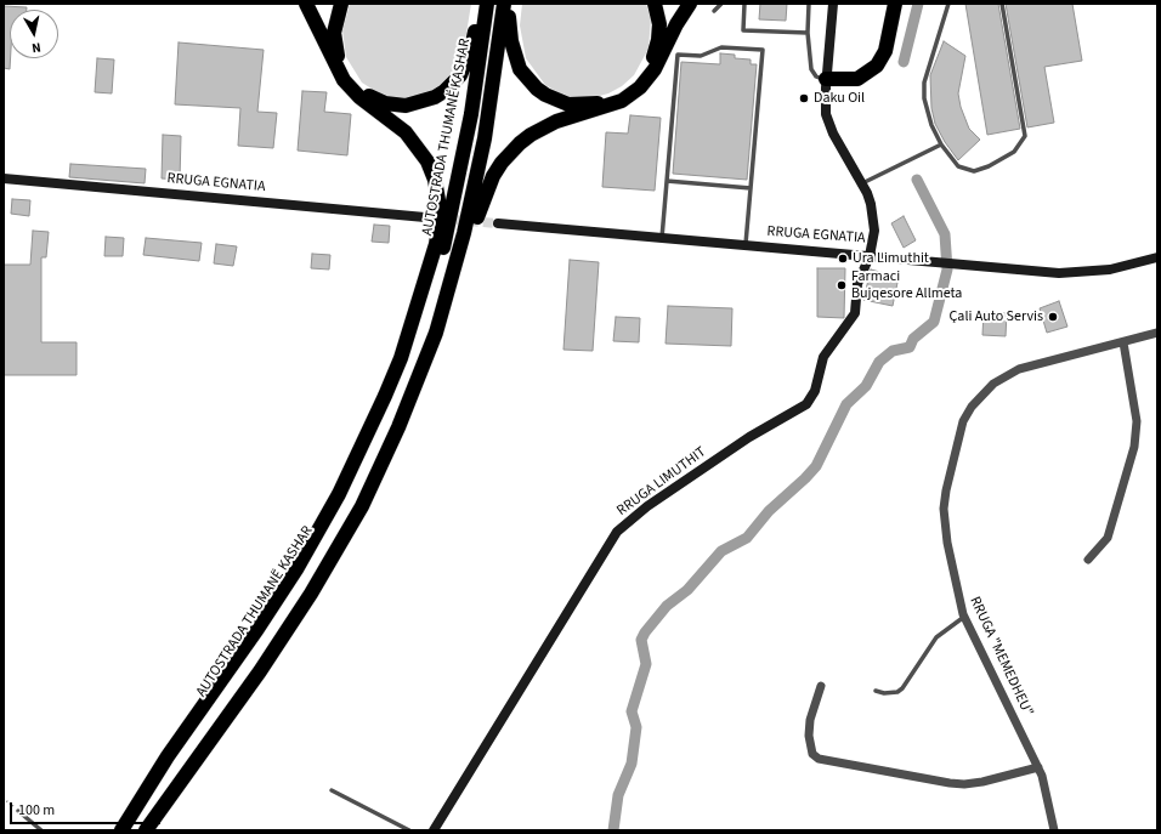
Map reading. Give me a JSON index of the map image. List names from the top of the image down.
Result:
{
  "streets": {
    "highway": ["AUTOSTRADA THUMANË KASHAR"],
    "main road": ["RRUGA EGNATIA", "RRUGA LIMUTHIT"],
    "street": ["RRUGA \"MEMEDHEU\""]
  },
  "crossings": [
    ["RRUGA EGNATIA", "RRUGA LIMUTHIT"]
  ],
  "places": [
    "Daku Oil",
    "Ura Limuthit",
    "Farmaci Bujqesore Allmeta",
    "Çali Auto Servis"
  ],
  "scale_bar": "100 m",
  "north": "bottom"
}
